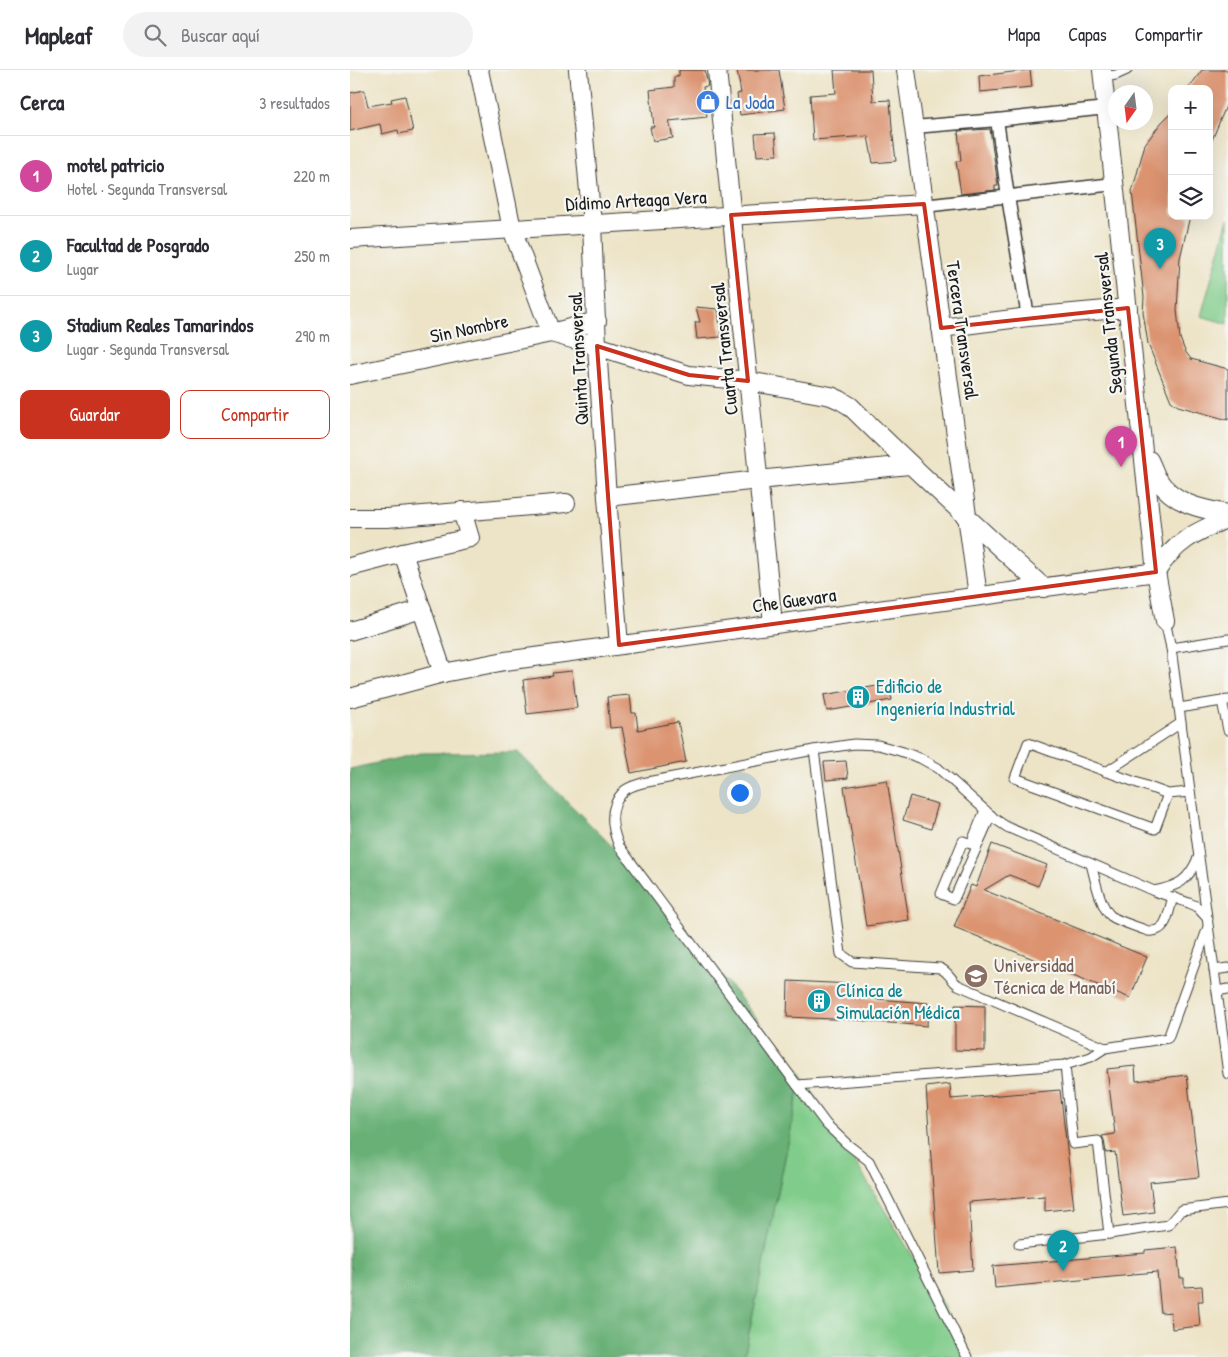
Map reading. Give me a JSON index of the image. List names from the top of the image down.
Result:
{
  "streets": {
    "street": [
      "Dídimo Arteaga Vera",
      "Segunda Transversal",
      "Sin Nombre",
      "Tercera Transversal",
      "Cuarta Transversal",
      "Quinta Transversal",
      "Che Guevara"
    ]
  },
  "crossings": [
    ["Dídimo Arteaga Vera", "Tercera Transversal"],
    ["Dídimo Arteaga Vera", "Cuarta Transversal"],
    ["Dídimo Arteaga Vera", "Quinta Transversal"],
    ["Segunda Transversal", "Che Guevara"],
    ["Sin Nombre", "Quinta Transversal"],
    ["Tercera Transversal", "Che Guevara"],
    ["Cuarta Transversal", "Che Guevara"],
    ["Quinta Transversal", "Che Guevara"]
  ],
  "places": {
    "shop": ["La Joda"],
    "building": ["Edificio de Ingeniería Industrial", "Clínica de Simulación Médica"],
    "school or university": ["Universidad Técnica de Manabí"]
  },
  "north": "bottom",
  "page": {
    "header": "Mapleaf",
    "search": "Buscar aquí",
    "nav": ["Mapa", "Capas", "Compartir"],
    "heading": ["Cerca", "3 resultados"],
    "map_buttons": ["+", "−"],
    "list": [
      {
        "mark": "1",
        "name": "motel patricio",
        "note": "Hotel · Segunda Transversal",
        "value": "220 m"
      },
      {
        "mark": "2",
        "name": "Facultad de Posgrado",
        "note": "Lugar",
        "value": "250 m"
      },
      {
        "mark": "3",
        "name": "Stadium Reales Tamarindos",
        "note": "Lugar · Segunda Transversal",
        "value": "290 m"
      }
    ],
    "pins": ["3", "1", "2"],
    "buttons": ["Guardar", "Compartir"]
  }
}
